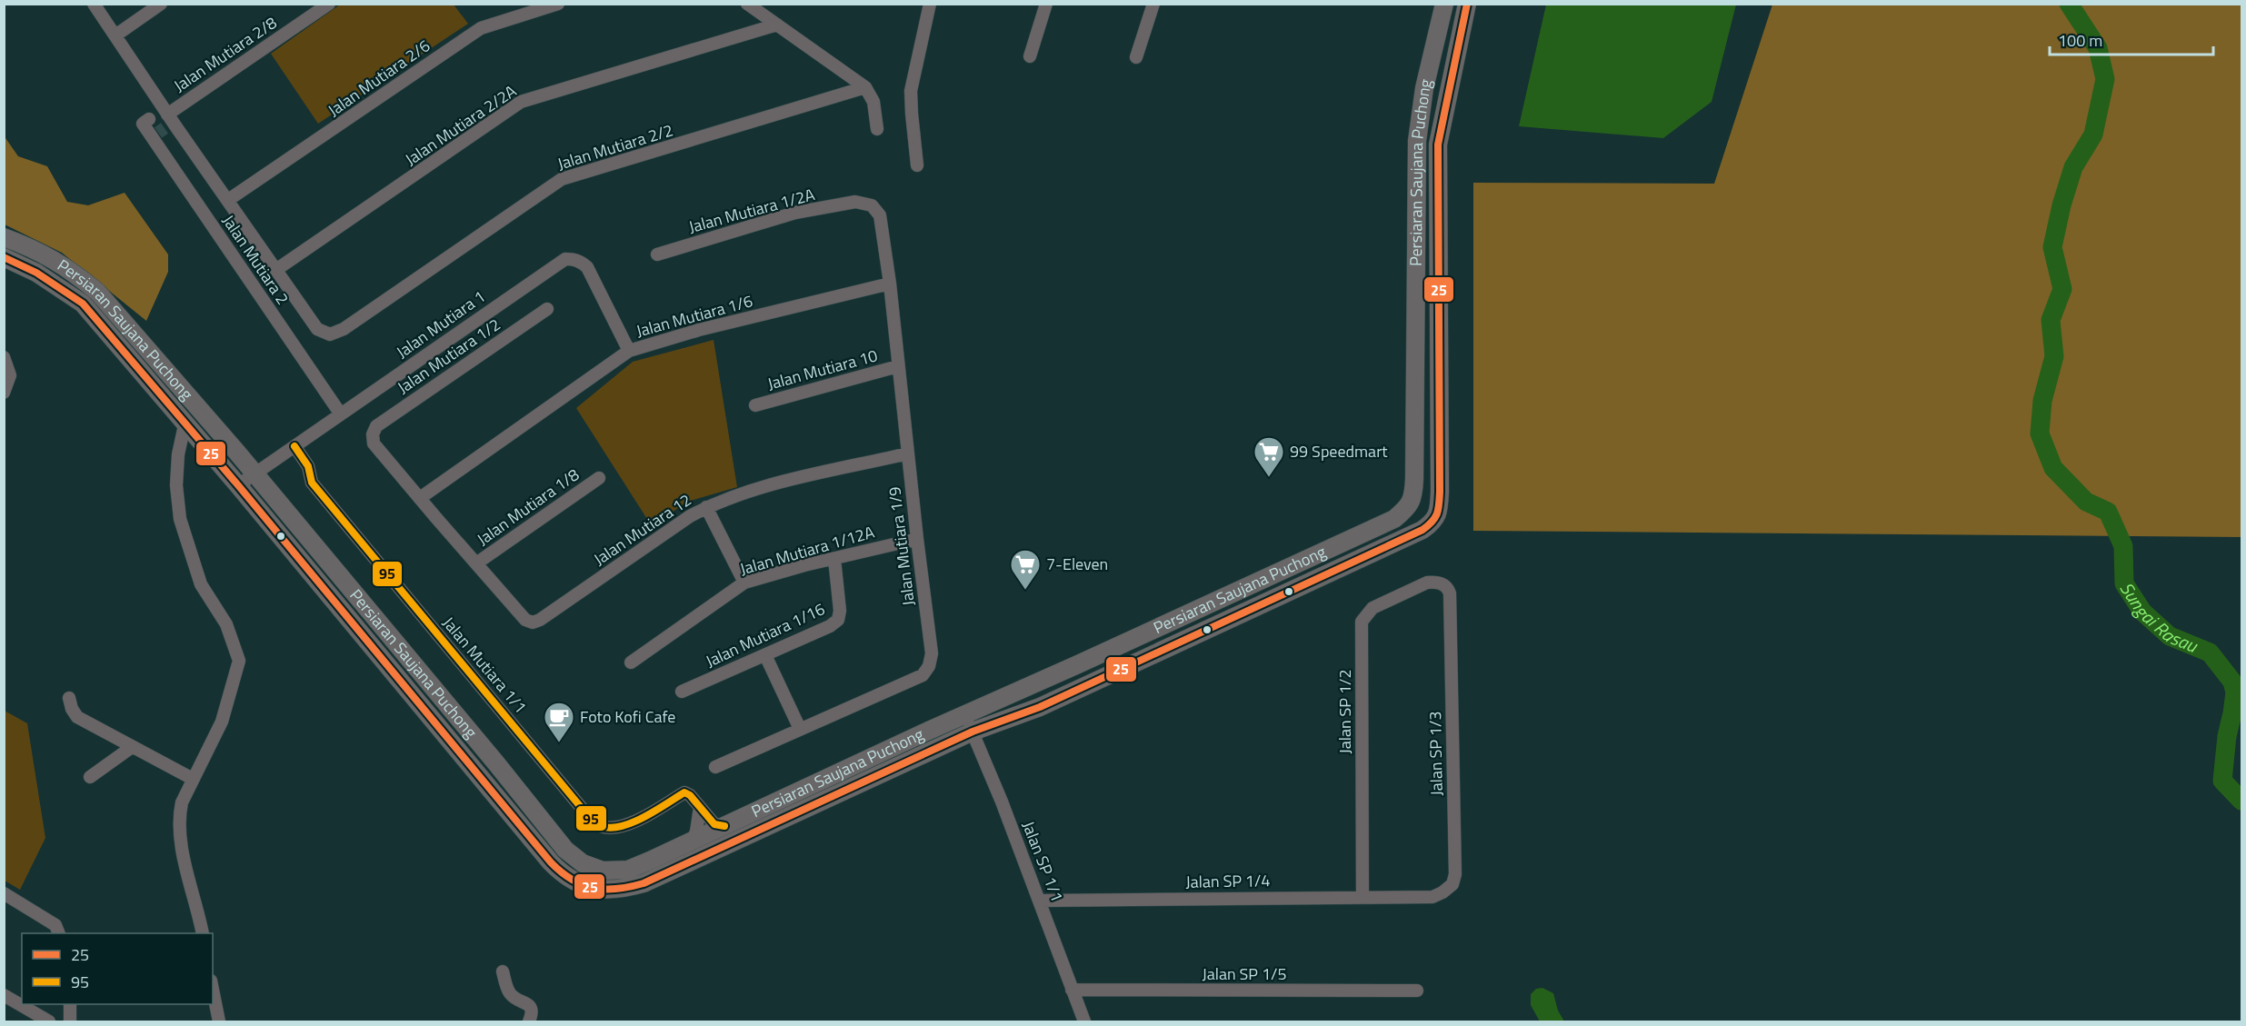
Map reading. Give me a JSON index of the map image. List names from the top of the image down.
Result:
{
  "streets": {
    "street": [
      "Jalan Mutiara 2/8",
      "Jalan Mutiara 2/6",
      "Jalan Mutiara 2/2A",
      "Jalan Mutiara 2/2",
      "Persiaran Saujana Puchong",
      "Jalan Mutiara 1/2A",
      "Jalan Mutiara 2",
      "Jalan Mutiara 1/6",
      "Jalan Mutiara 1",
      "Jalan Mutiara 1/2",
      "Jalan Mutiara 10",
      "Jalan Mutiara 1/8",
      "Jalan Mutiara 12",
      "Jalan Mutiara 1/9",
      "Jalan Mutiara 1/12A",
      "Jalan Mutiara 1/16",
      "Jalan Mutiara 1/1",
      "Jalan SP 1/2",
      "Jalan SP 1/3",
      "Jalan SP 1/1",
      "Jalan SP 1/4",
      "Jalan SP 1/5"
    ]
  },
  "crossings": [
    ["Jalan Mutiara 2/8", "Jalan Mutiara 2"],
    ["Jalan Mutiara 2/2A", "Jalan Mutiara 2/2"],
    ["Persiaran Saujana Puchong", "Jalan Mutiara 1"],
    ["Persiaran Saujana Puchong", "Jalan SP 1/1"],
    ["Jalan Mutiara 1/2A", "Jalan Mutiara 1/9"],
    ["Jalan Mutiara 2", "Jalan Mutiara 1"],
    ["Jalan Mutiara 1/6", "Jalan Mutiara 1"],
    ["Jalan Mutiara 1/6", "Jalan Mutiara 1/2"],
    ["Jalan Mutiara 1/6", "Jalan Mutiara 1/9"],
    ["Jalan Mutiara 1", "Jalan Mutiara 1/1"],
    ["Jalan Mutiara 10", "Jalan Mutiara 1/9"],
    ["Jalan Mutiara 1/8", "Jalan Mutiara 12"],
    ["Jalan Mutiara 12", "Jalan Mutiara 1/9"],
    ["Jalan Mutiara 1/9", "Jalan Mutiara 1/12A"],
    ["Jalan Mutiara 1/12A", "Jalan Mutiara 1/16"],
    ["Jalan SP 1/2", "Jalan SP 1/3"],
    ["Jalan SP 1/2", "Jalan SP 1/4"],
    ["Jalan SP 1/3", "Jalan SP 1/4"],
    ["Jalan SP 1/1", "Jalan SP 1/4"],
    ["Jalan SP 1/1", "Jalan SP 1/5"]
  ],
  "water": ["Sungai Rasau"],
  "places": {
    "supermarket": ["99 Speedmart", "7-Eleven"],
    "cafe": ["Foto Kofi Cafe"]
  },
  "lines": ["transit line 25", "transit line 95"],
  "legend": ["25", "95"],
  "scale_bar": "100 m"
}
